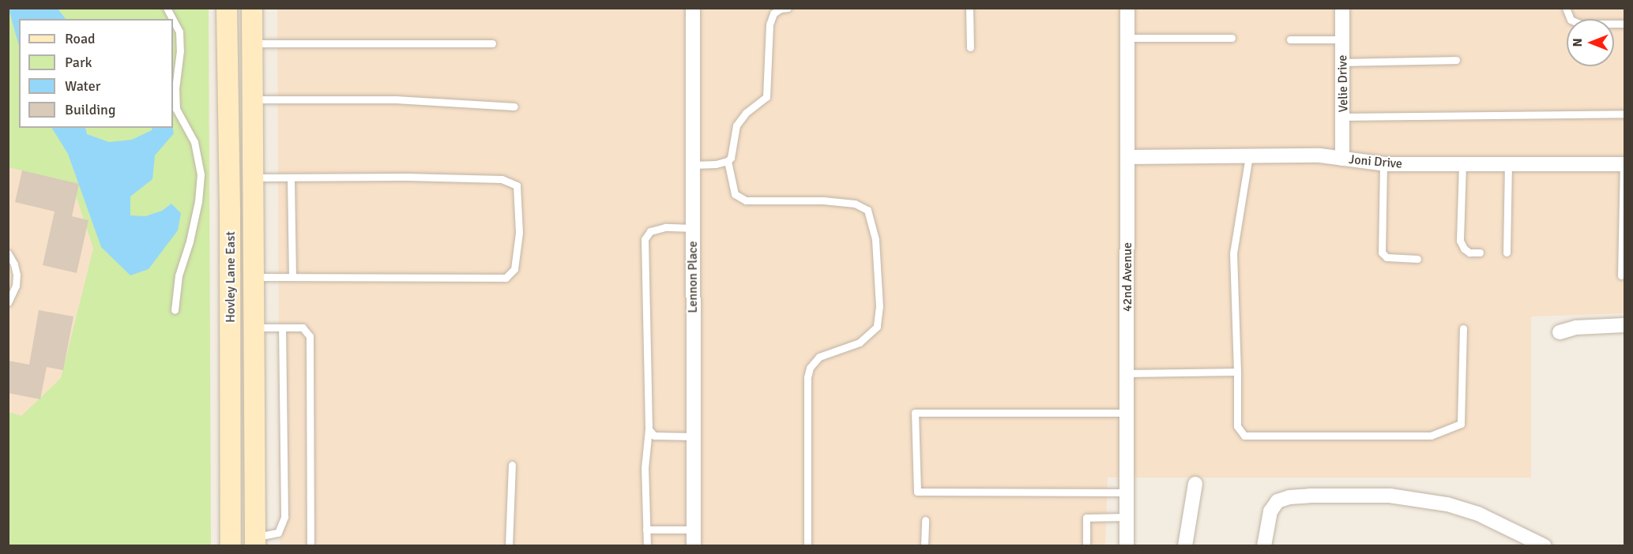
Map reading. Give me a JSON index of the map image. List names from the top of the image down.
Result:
{
  "streets": {
    "street": [
      "Velie Drive",
      "Joni Drive",
      "Hovley Lane East",
      "Lennon Place",
      "42nd Avenue"
    ]
  },
  "crossings": [
    ["Velie Drive", "Joni Drive"],
    ["Joni Drive", "42nd Avenue"]
  ],
  "legend": [
    "Road",
    "Park",
    "Water",
    "Building"
  ],
  "north": "left"
}
